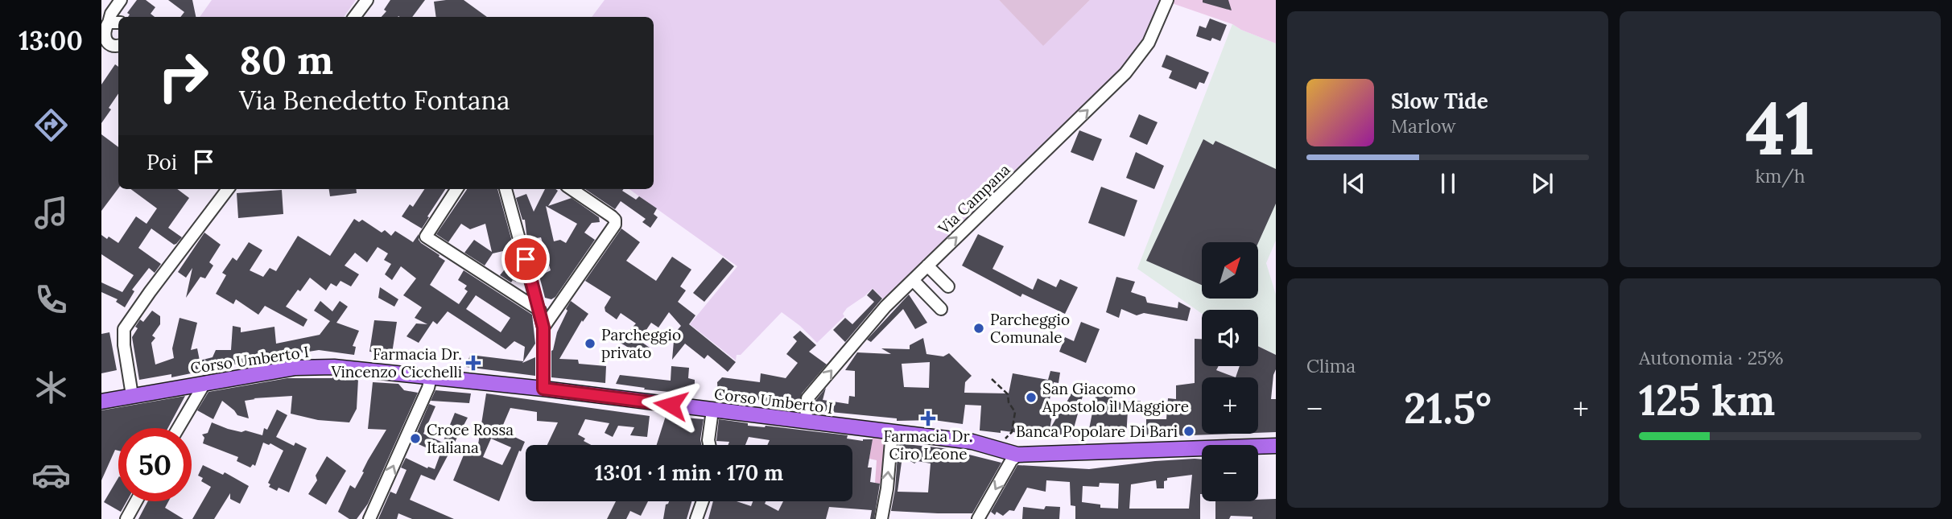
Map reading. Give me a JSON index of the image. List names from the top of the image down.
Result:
{
  "streets": {
    "main road": ["Corso Umberto I"],
    "street": ["Via Campana"]
  },
  "crossings": [
    ["Via Campana", "Corso Umberto I"]
  ],
  "one_way": ["Via Campana"],
  "places": {
    "other": [
      "Parcheggio Comunale",
      "Parcheggio privato",
      "San Giacomo Apostolo il Maggiore",
      "Banca Popolare Di Bari",
      "Croce Rossa Italiana"
    ],
    "health": ["Farmacia Dr. Vincenzo Cicchelli", "Farmacia Dr. Ciro Leone"]
  },
  "north": "top right",
  "page": {
    "tabs": "13:00",
    "tile": [
      ["41", "km/h"],
      "Clima",
      ["Autonomia · 25%", "125 km"]
    ],
    "turn": ["80 m", "Via Benedetto Fontana"],
    "song": ["Slow Tide", "Marlow"],
    "then": "Poi",
    "map_buttons": ["+", "−"],
    "heat": ["−", "21.5°", "+"],
    "limit": "50",
    "trip": "13:01 · 1 min · 170 m"
  }
}
